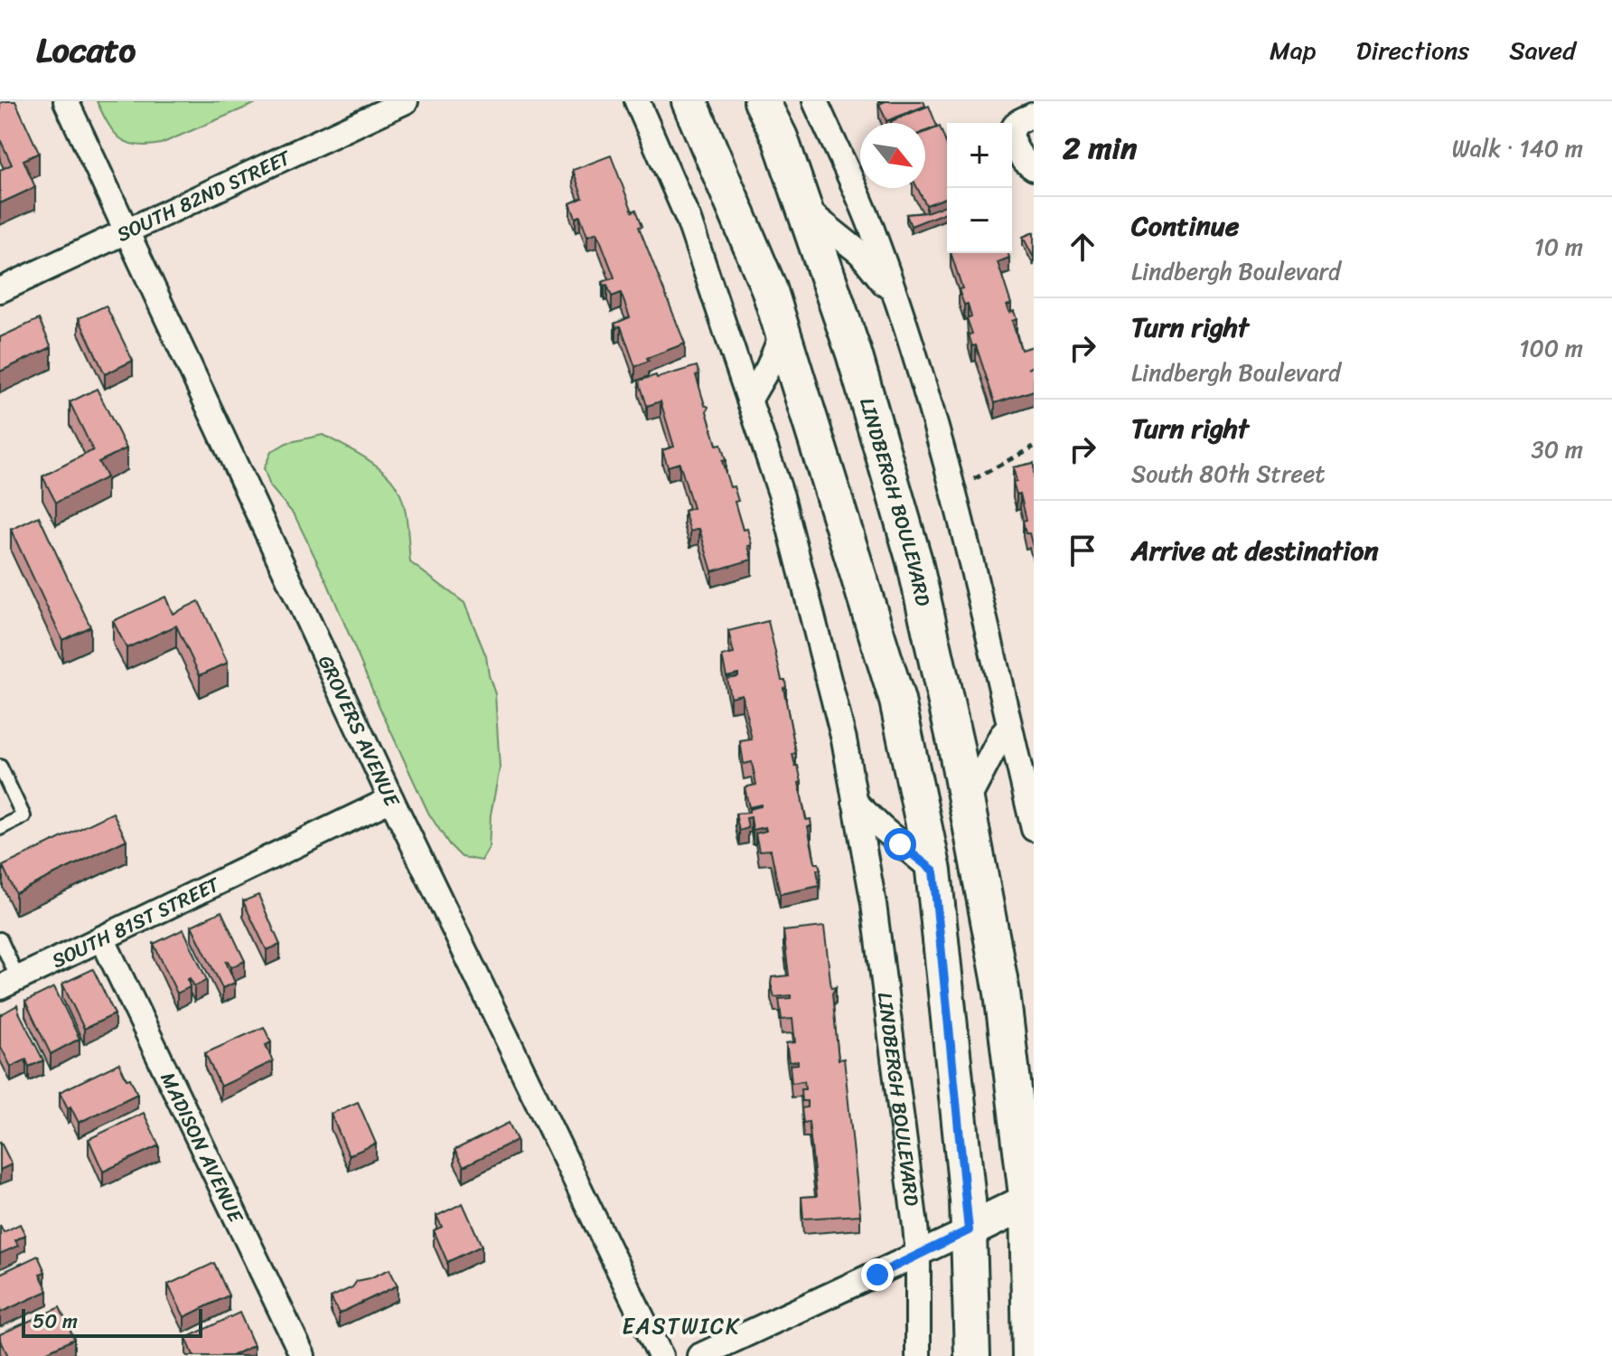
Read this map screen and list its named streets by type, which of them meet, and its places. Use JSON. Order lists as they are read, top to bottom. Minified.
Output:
{"streets":{"main road":["LINDBERGH BOULEVARD"],"street":["SOUTH 82ND STREET","GROVERS AVENUE","SOUTH 81ST STREET","MADISON AVENUE"]},"crossings":[["SOUTH 82ND STREET","GROVERS AVENUE"],["GROVERS AVENUE","SOUTH 81ST STREET"],["SOUTH 81ST STREET","MADISON AVENUE"]],"districts":["EASTWICK"],"scale_bar":"50 m","north":"bottom right","page":{"header":"Locato","nav":["Map","Directions","Saved"],"heading":["2 min","Walk · 140 m"],"map_buttons":["+","−"],"list":[["Continue","Lindbergh Boulevard","10 m"],["Turn right","Lindbergh Boulevard","100 m"],["Turn right","South 80th Street","30 m"],"Arrive at destination"],"scale":"50 m"}}
